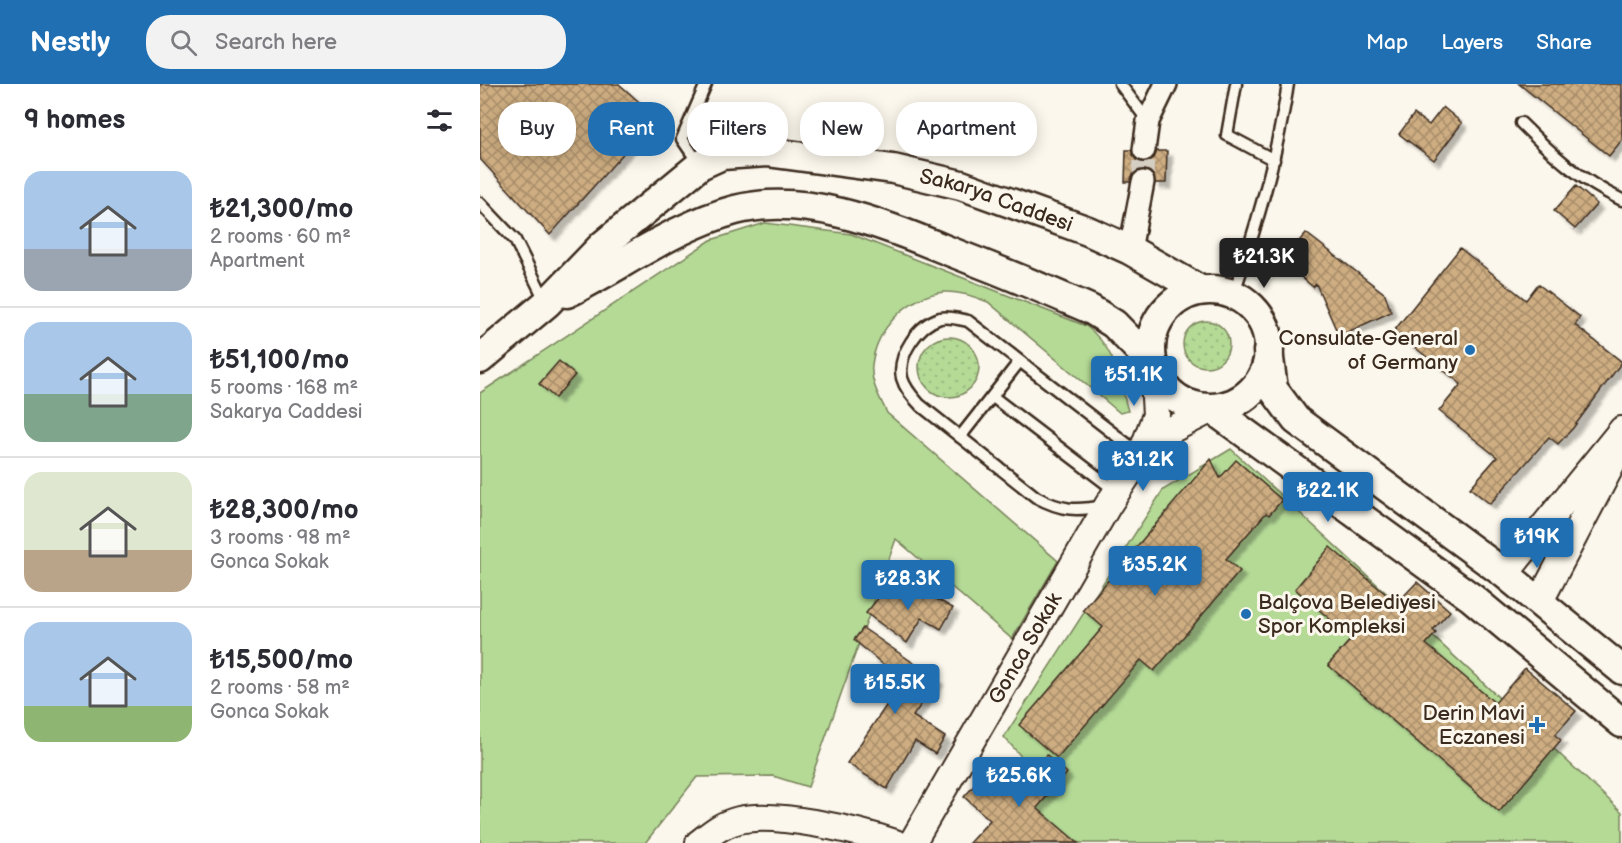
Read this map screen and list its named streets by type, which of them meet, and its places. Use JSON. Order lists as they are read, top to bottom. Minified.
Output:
{"streets":{"main road":["Sakarya Caddesi"],"street":["Gonca Sokak"]},"places":{"other":["Consulate-General of Germany","Balçova Belediyesi Spor Kompleksi"],"health":["Derin Mavi Eczanesi"]},"page":{"header":"Nestly","search":"Search here","nav":["Map","Layers","Share"],"heading":"9 homes","chip":["Buy","Rent","Filters","New","Apartment"],"list":[{"name":"₺21,300/mo","note":"2 rooms · 60 m² · Apartment"},{"name":"₺51,100/mo","note":"5 rooms · 168 m² · Sakarya Caddesi"},{"name":"₺28,300/mo","note":"3 rooms · 98 m² · Gonca Sokak"},{"name":"₺15,500/mo","note":"2 rooms · 58 m² · Gonca Sokak"}],"price":["₺21.3K","₺51.1K","₺31.2K","₺22.1K","₺19K","₺35.2K","₺28.3K","₺15.5K","₺25.6K"]}}
